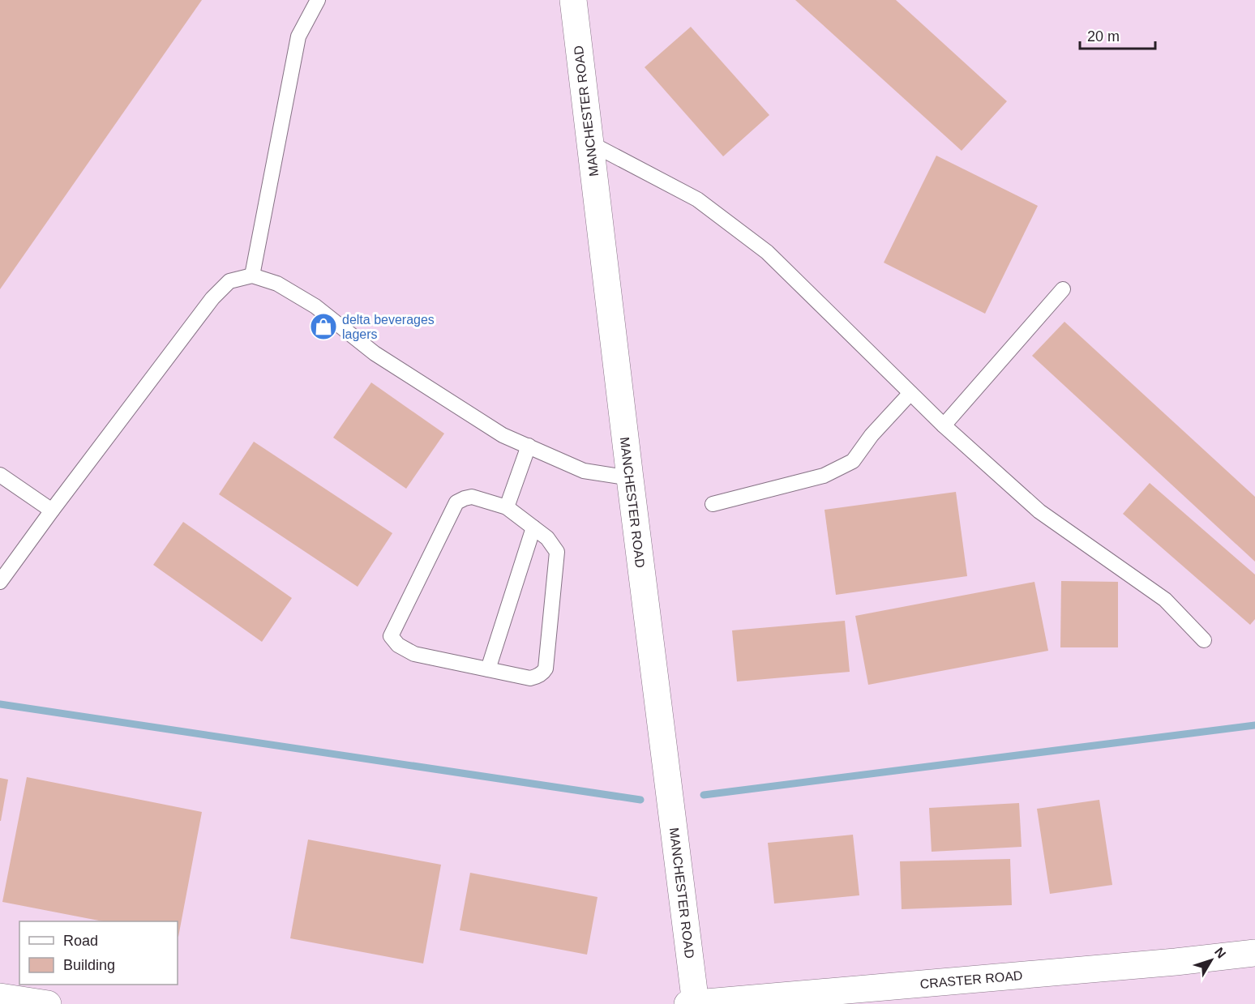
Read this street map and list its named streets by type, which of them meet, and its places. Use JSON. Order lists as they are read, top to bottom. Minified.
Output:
{"streets":{"street":["MANCHESTER ROAD","CRASTER ROAD"]},"crossings":[["MANCHESTER ROAD","CRASTER ROAD"]],"places":{"shop":["delta beverages lagers"]},"legend":["Road","Building"],"scale_bar":"20 m","north":"top right"}
